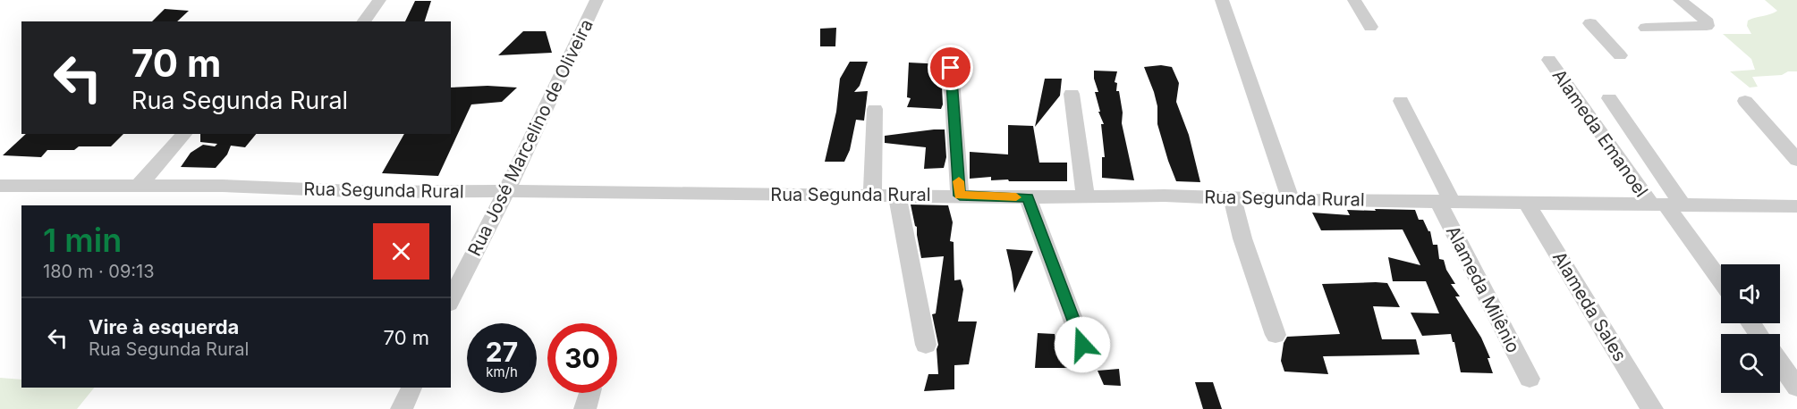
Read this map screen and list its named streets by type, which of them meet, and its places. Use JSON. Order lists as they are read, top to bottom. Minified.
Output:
{"streets":{"street":["Alameda Emanoel","Rua José Marcelino de Oliveira","Rua Segunda Rural","Alameda Milênio","Alameda Sales"]},"crossings":[["Alameda Emanoel","Rua Segunda Rural"],["Rua José Marcelino de Oliveira","Rua Segunda Rural"],["Rua Segunda Rural","Alameda Milênio"],["Rua Segunda Rural","Alameda Sales"]],"page":{"turn":["70 m","Rua Segunda Rural"],"heading":["1 min","180 m · 09:13"],"list":[{"name":"Vire à esquerda","note":"Rua Segunda Rural","value":"70 m"}],"speed":"27 km/h","limit":"30"}}
